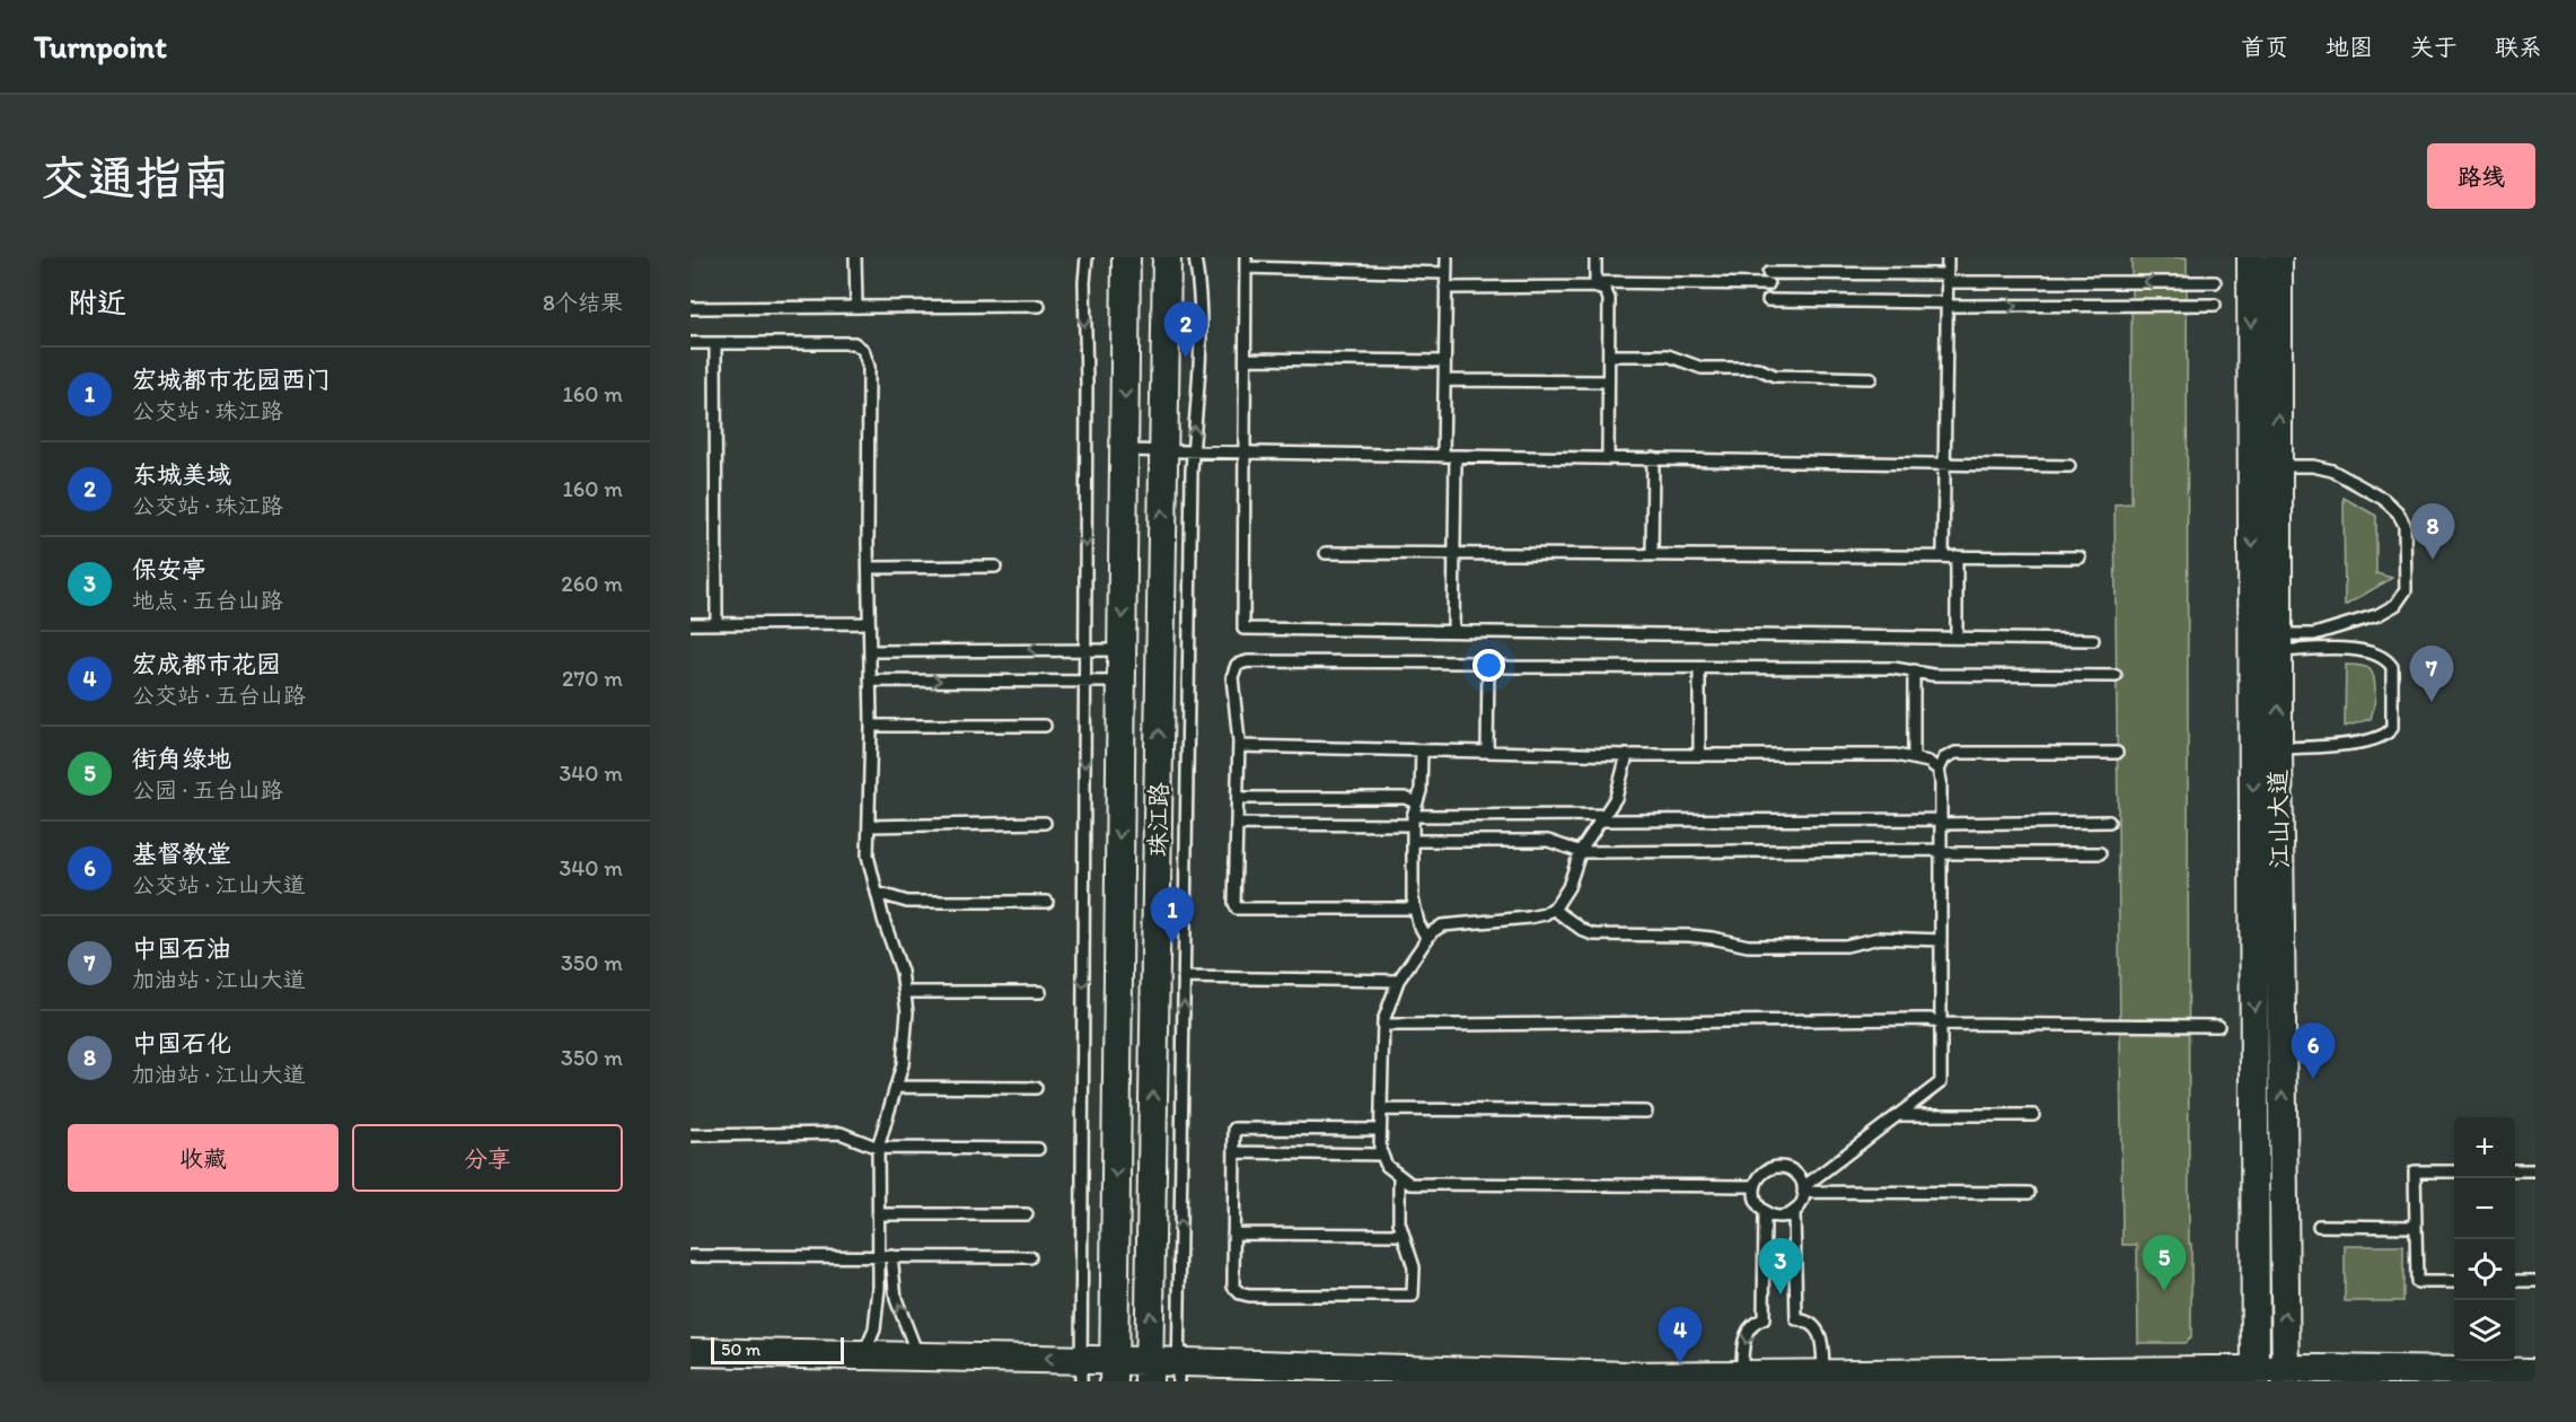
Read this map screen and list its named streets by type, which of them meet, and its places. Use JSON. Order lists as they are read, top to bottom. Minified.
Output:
{"streets":{"main road":["珠江路","江山大道"]},"scale_bar":"50 m","page":{"header":"Turnpoint","nav":["首页","地图","关于","联系"],"buttons":["路线",["收藏","分享"]],"title":"交通指南","heading":["附近","8个结果"],"pins":["2","8","7","1","6","5","3","4"],"list":[{"mark":"1","name":"宏城都市花园西门","note":"公交站 · 珠江路","value":"160 m"},{"mark":"2","name":"东城美域","note":"公交站 · 珠江路","value":"160 m"},{"mark":"3","name":"保安亭","note":"地点 · 五台山路","value":"260 m"},{"mark":"4","name":"宏成都市花园","note":"公交站 · 五台山路","value":"270 m"},{"mark":"5","name":"街角绿地","note":"公园 · 五台山路","value":"340 m"},{"mark":"6","name":"基督教堂","note":"公交站 · 江山大道","value":"340 m"},{"mark":"7","name":"中国石油","note":"加油站 · 江山大道","value":"350 m"},{"mark":"8","name":"中国石化","note":"加油站 · 江山大道","value":"350 m"}],"map_buttons":["+","−"],"scale":"50 m"}}
